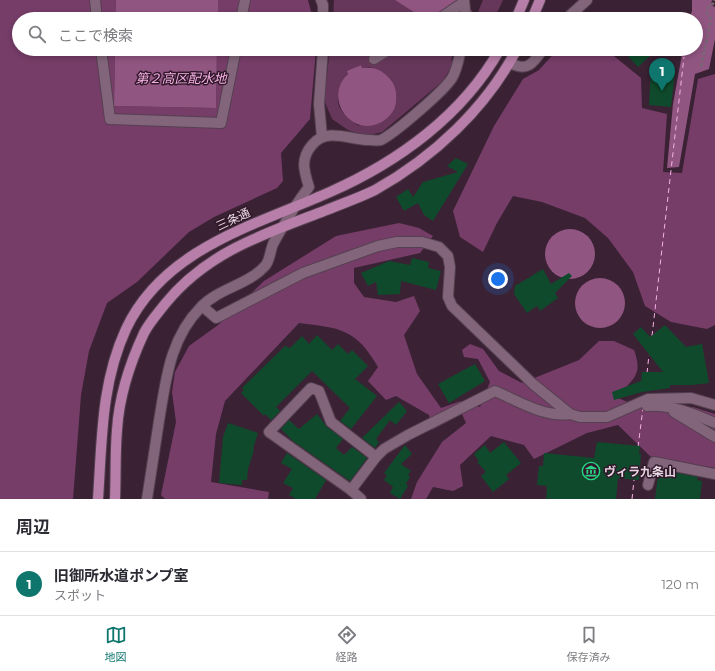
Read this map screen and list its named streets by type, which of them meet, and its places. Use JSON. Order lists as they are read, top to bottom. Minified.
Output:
{"streets":{"main road":["三条通"]},"water":["第２高区配水地"],"places":{"museum":["ヴィラ九条山"]},"page":{"search":"ここで検索","pins":"1","heading":"周辺","list":[{"mark":"1","name":"旧御所水道ポンプ室","note":"スポット","value":"120 m"}],"nav":["地図","経路","保存済み"]}}
